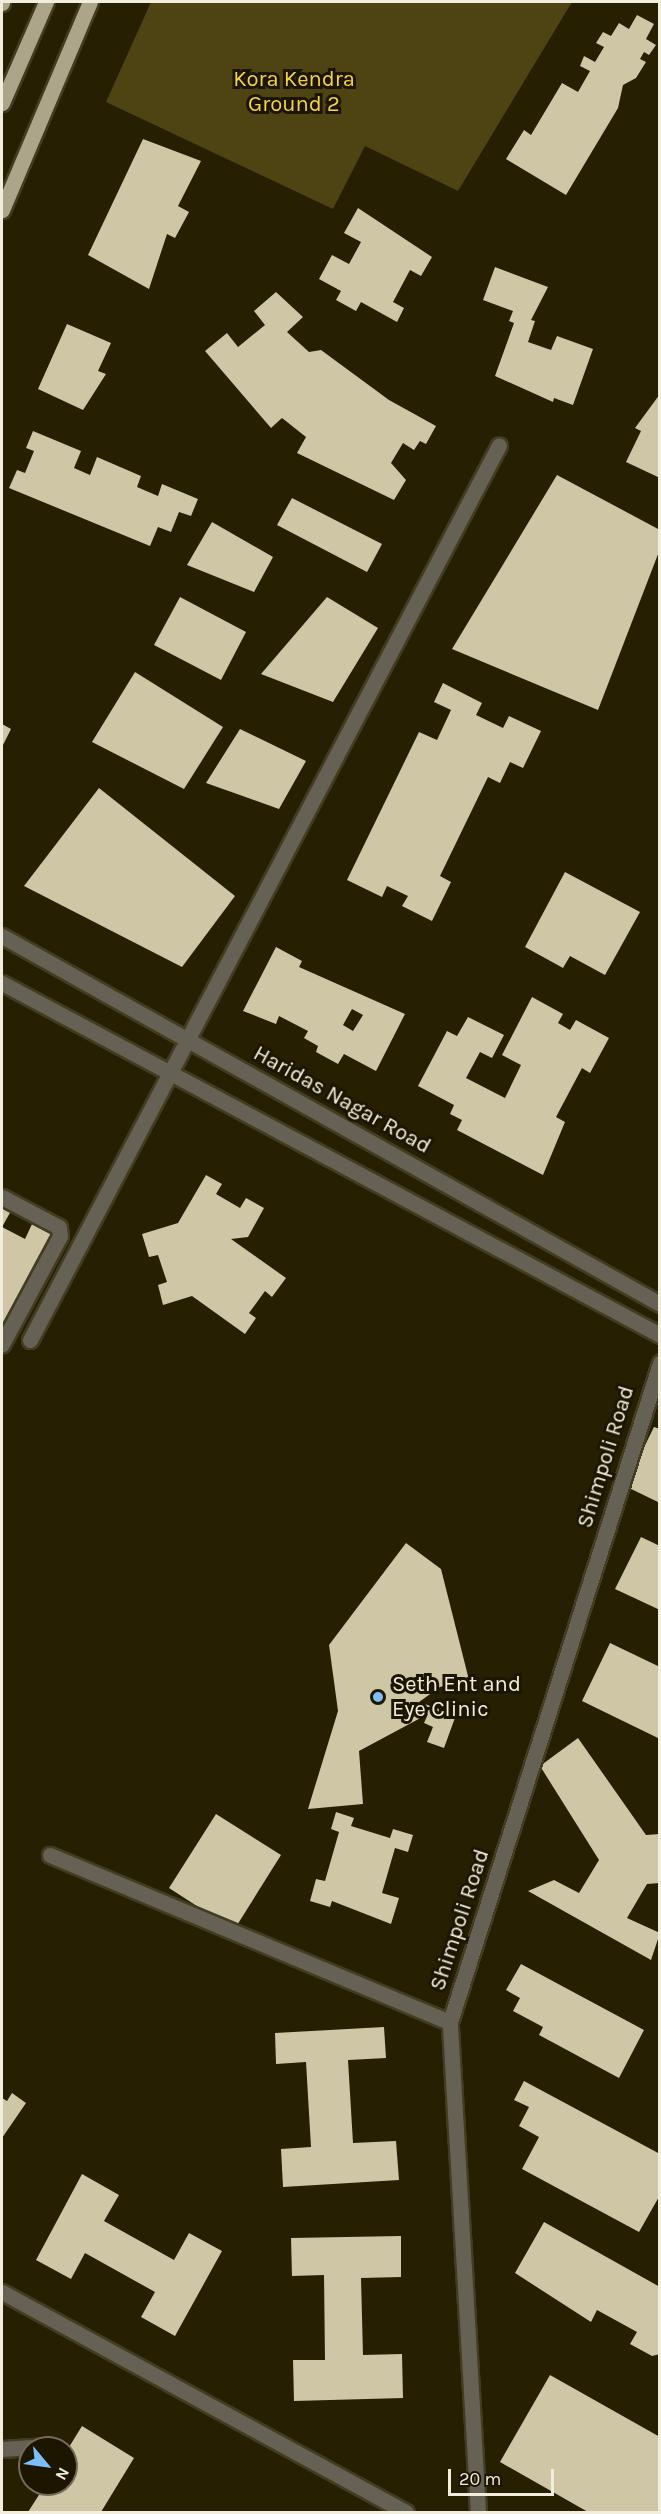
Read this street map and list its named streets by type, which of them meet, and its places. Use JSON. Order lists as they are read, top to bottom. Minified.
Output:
{"streets":{"street":["Haridas Nagar Road","Shimpoli Road"]},"parks":["Kora Kendra Ground 2"],"places":["Seth Ent and Eye Clinic"],"scale_bar":"20 m","north":"bottom right"}
